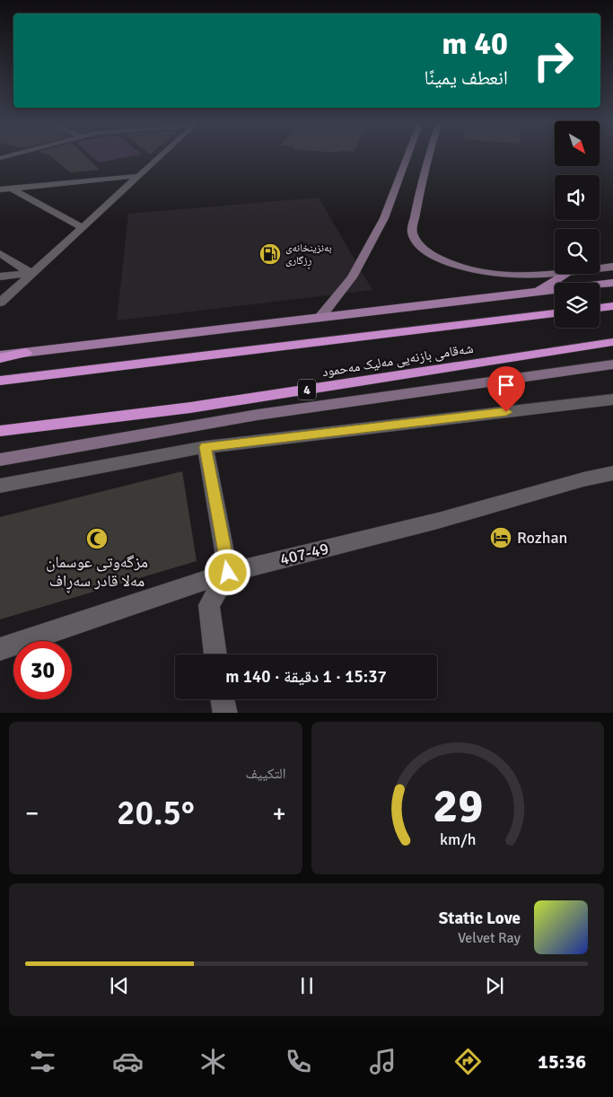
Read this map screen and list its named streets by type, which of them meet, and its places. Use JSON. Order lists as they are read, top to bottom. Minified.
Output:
{"streets":{"highway":["شەقامی بازنەیی مەلیک مەحمود","4"],"street":["407-49"]},"places":{"fuel station":["بەنزینخانەی ڕزگاری"],"hotel":["Rozhan"],"mosque":["مزگەوتی عوسمان مەلا قادر سەڕاف"]},"north":"bottom right","page":{"turn":["40 m","انعطف يمينًا"],"limit":"30","trip":"15:37 · 1 دقيقة · 140 m","tile":"التكييف","heat":["−","20.5°","+"],"song":["Static Love","Velvet Ray"],"tabs":"15:36","gauge":["29","km/h"]}}
